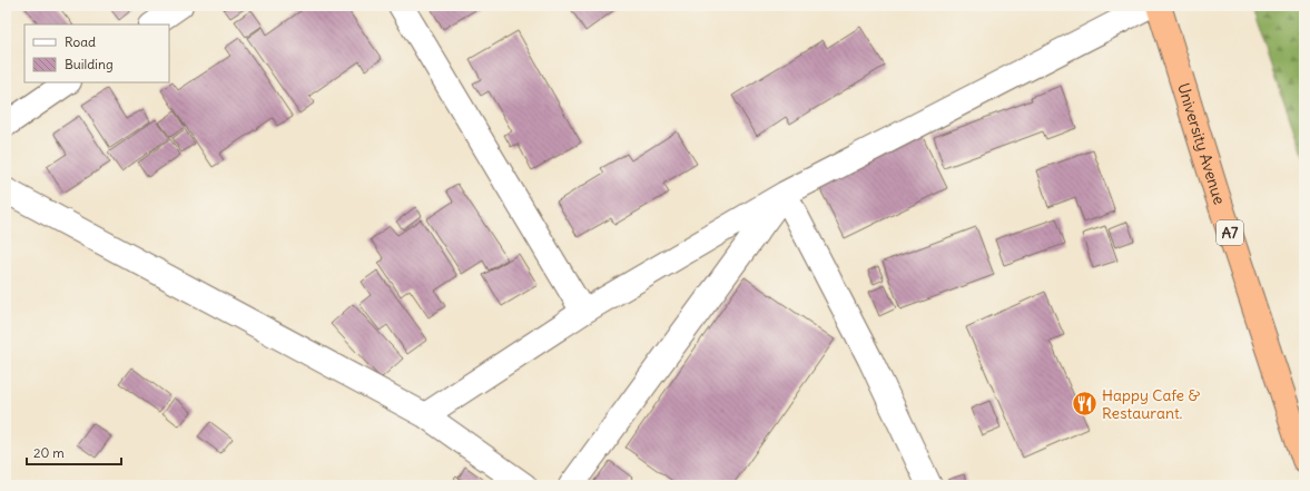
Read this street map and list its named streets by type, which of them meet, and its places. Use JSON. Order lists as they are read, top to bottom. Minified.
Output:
{"streets":{"highway":["University Avenue","A7"]},"places":{"restaurant":["Happy Cafe & Restaurant."]},"legend":["Road","Building"],"scale_bar":"20 m"}
